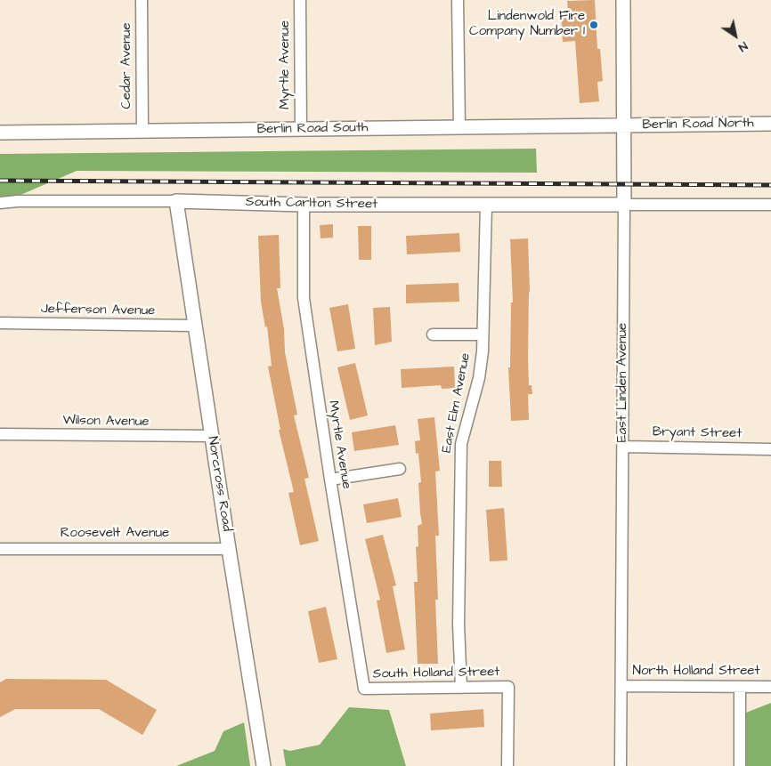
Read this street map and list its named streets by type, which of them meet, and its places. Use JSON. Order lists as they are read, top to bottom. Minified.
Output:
{"streets":{"street":["Myrtle Avenue","Cedar Avenue","Berlin Road North","Berlin Road South","South Carlton Street","Jefferson Avenue","East Linden Avenue","East Elm Avenue","Wilson Avenue","Bryant Street","Norcross Road","Roosevelt Avenue","North Holland Street","South Holland Street"]},"crossings":[["Myrtle Avenue","Berlin Road South"],["Myrtle Avenue","South Carlton Street"],["Myrtle Avenue","South Holland Street"],["Cedar Avenue","Berlin Road South"],["Berlin Road North","Berlin Road South"],["Berlin Road North","East Linden Avenue"],["Berlin Road South","East Linden Avenue"],["South Carlton Street","East Linden Avenue"],["South Carlton Street","East Elm Avenue"],["South Carlton Street","Norcross Road"],["Jefferson Avenue","Norcross Road"],["East Linden Avenue","Bryant Street"],["East Linden Avenue","North Holland Street"],["East Elm Avenue","South Holland Street"],["Wilson Avenue","Norcross Road"],["Norcross Road","Roosevelt Avenue"]],"places":["Lindenwold Fire Company Number 1"],"north":"bottom right"}
